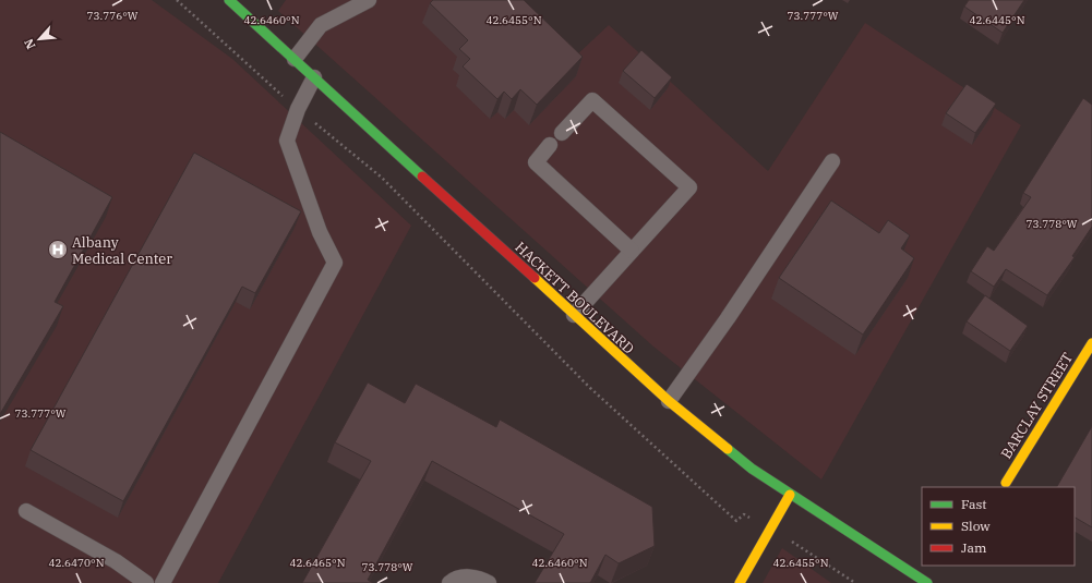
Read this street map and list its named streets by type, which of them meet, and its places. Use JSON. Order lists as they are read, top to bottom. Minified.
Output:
{"streets":{"street":["HACKETT BOULEVARD","BARCLAY STREET"]},"places":{"hospital":["Albany Medical Center"]},"legend":["Fast","Slow","Jam"],"north":"bottom left","coordinates":["73.777°W","73.776°W","42.6460°N","42.6455°N","42.6445°N","73.778°W","42.6470°N","42.6465°N"]}
